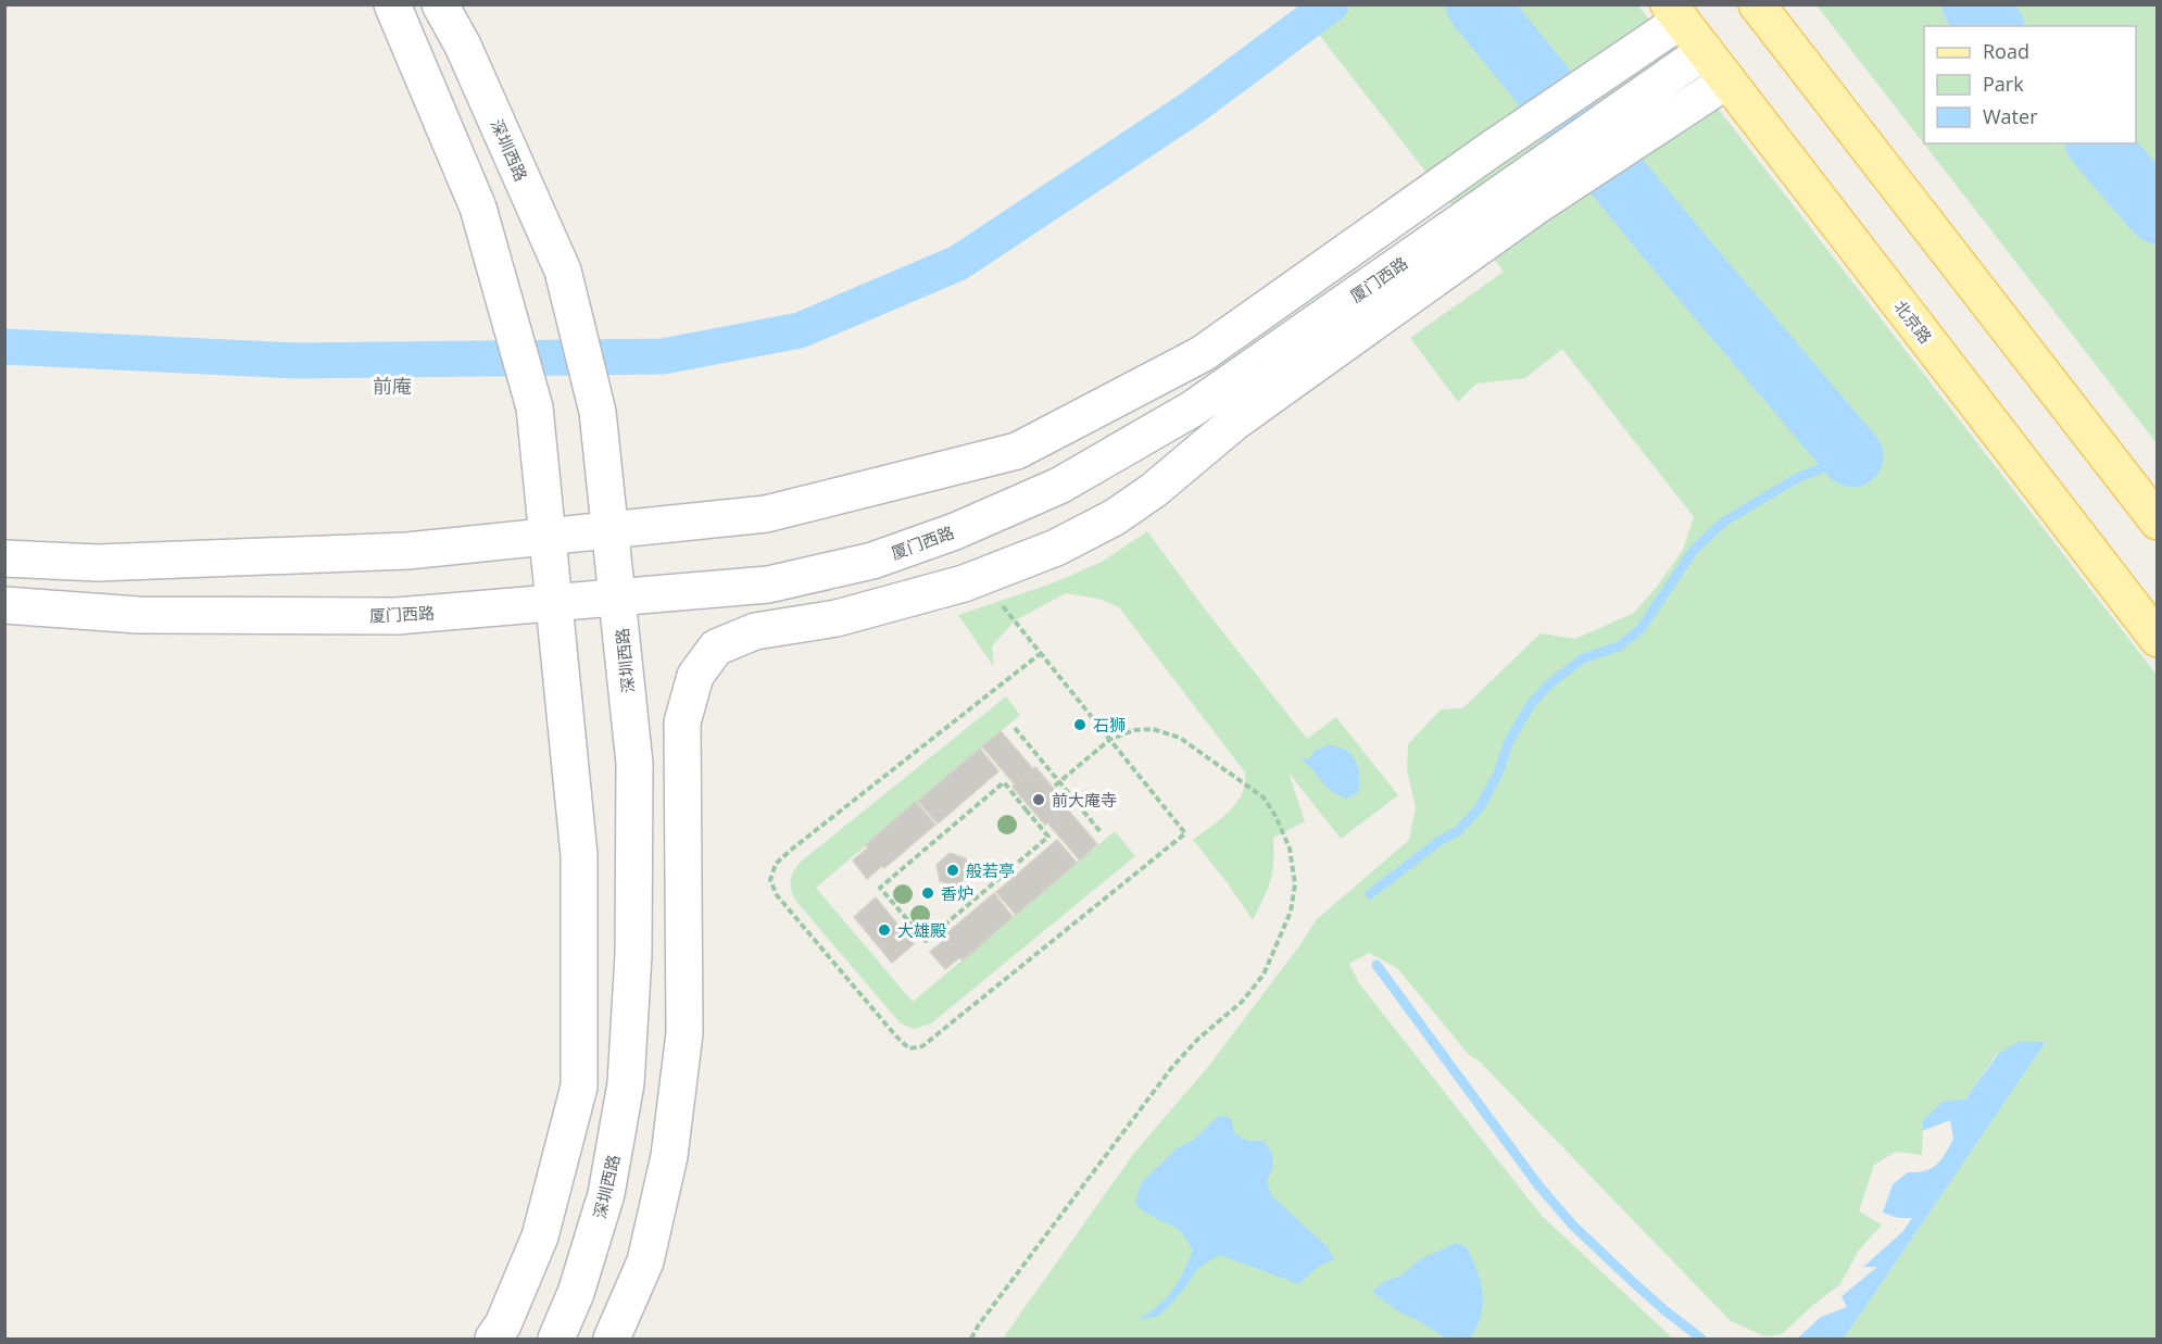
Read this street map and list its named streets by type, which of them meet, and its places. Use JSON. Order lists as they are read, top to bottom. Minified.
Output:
{"streets":{"main road":["北京路"],"street":["深圳西路","厦门西路"]},"crossings":[["深圳西路","厦门西路"],["厦门西路","北京路"]],"districts":["前庵"],"places":["石狮","前大庵寺","般若亭","香炉","大雄殿"],"legend":["Road","Park","Water"]}
